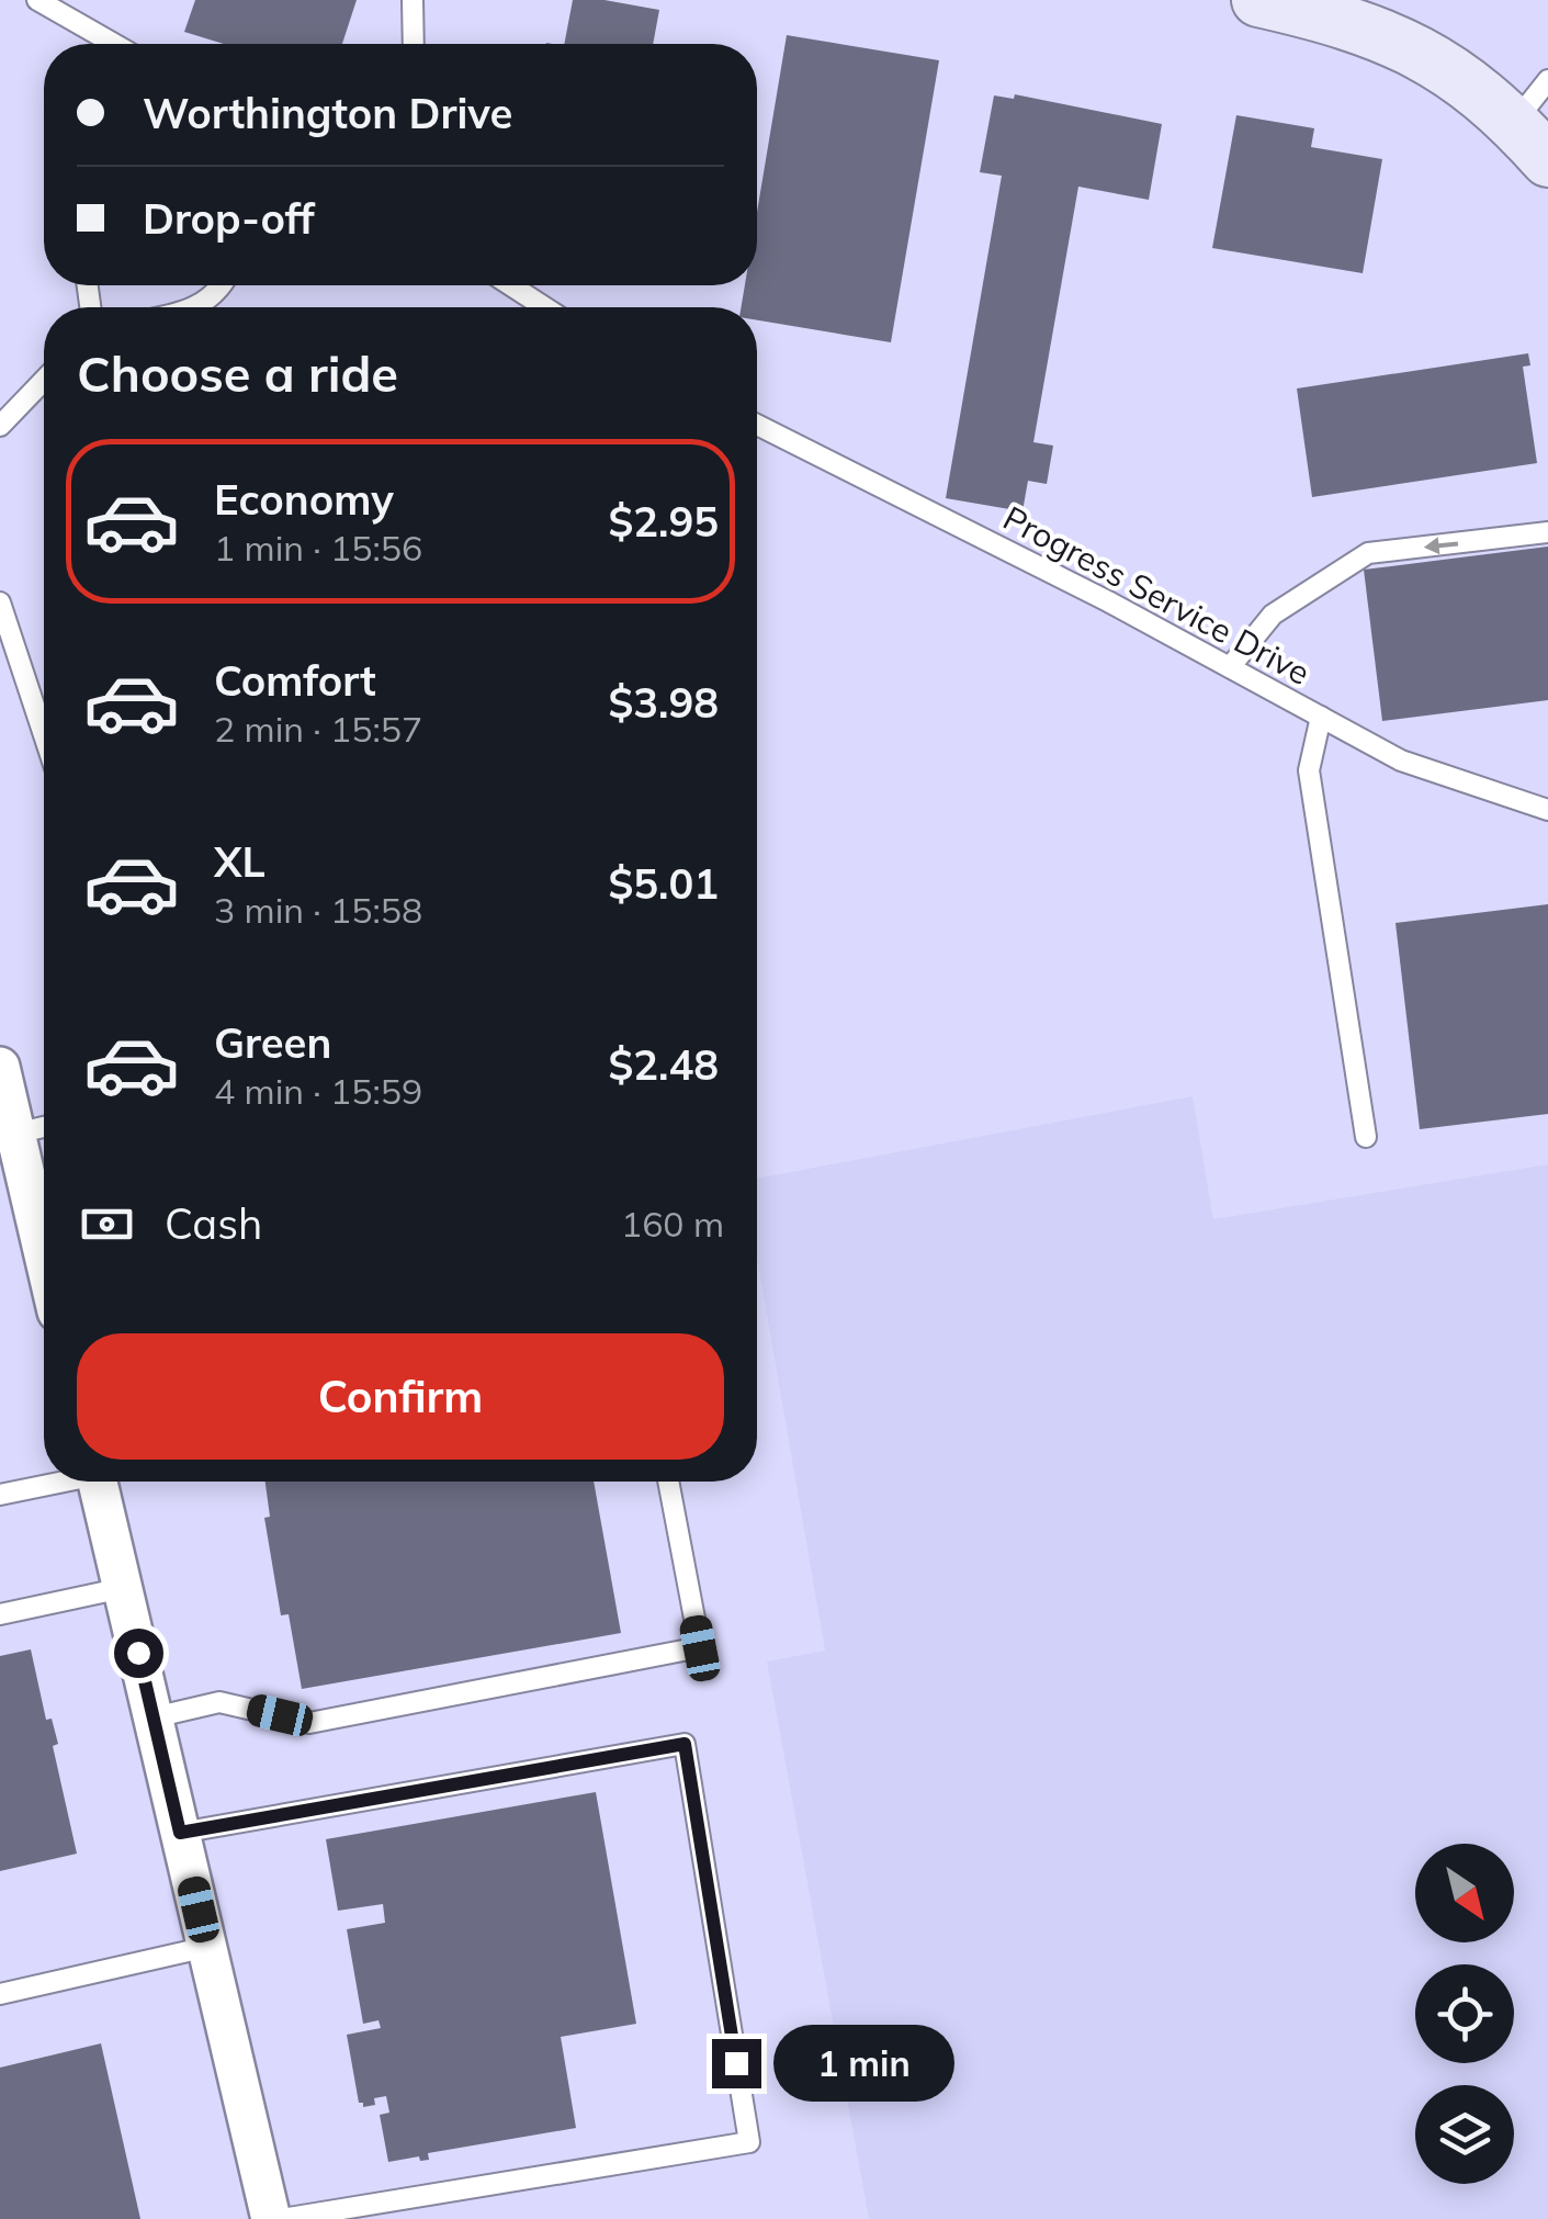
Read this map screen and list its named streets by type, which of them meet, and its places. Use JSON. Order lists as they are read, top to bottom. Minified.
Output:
{"streets":{"lane":["Progress Service Drive"]},"north":"bottom right","page":{"banner":["Worthington Drive","Drop-off"],"heading":"Choose a ride","list":[{"name":"Economy","note":"1 min · 15:56","value":"$2.95"},{"name":"Comfort","note":"2 min · 15:57","value":"$3.98"},{"name":"XL","note":"3 min · 15:58","value":"$5.01"},{"name":"Green","note":"4 min · 15:59","value":"$2.48"}],"pay":["Cash","160 m"],"buttons":"Confirm","bubble":"1 min"}}
